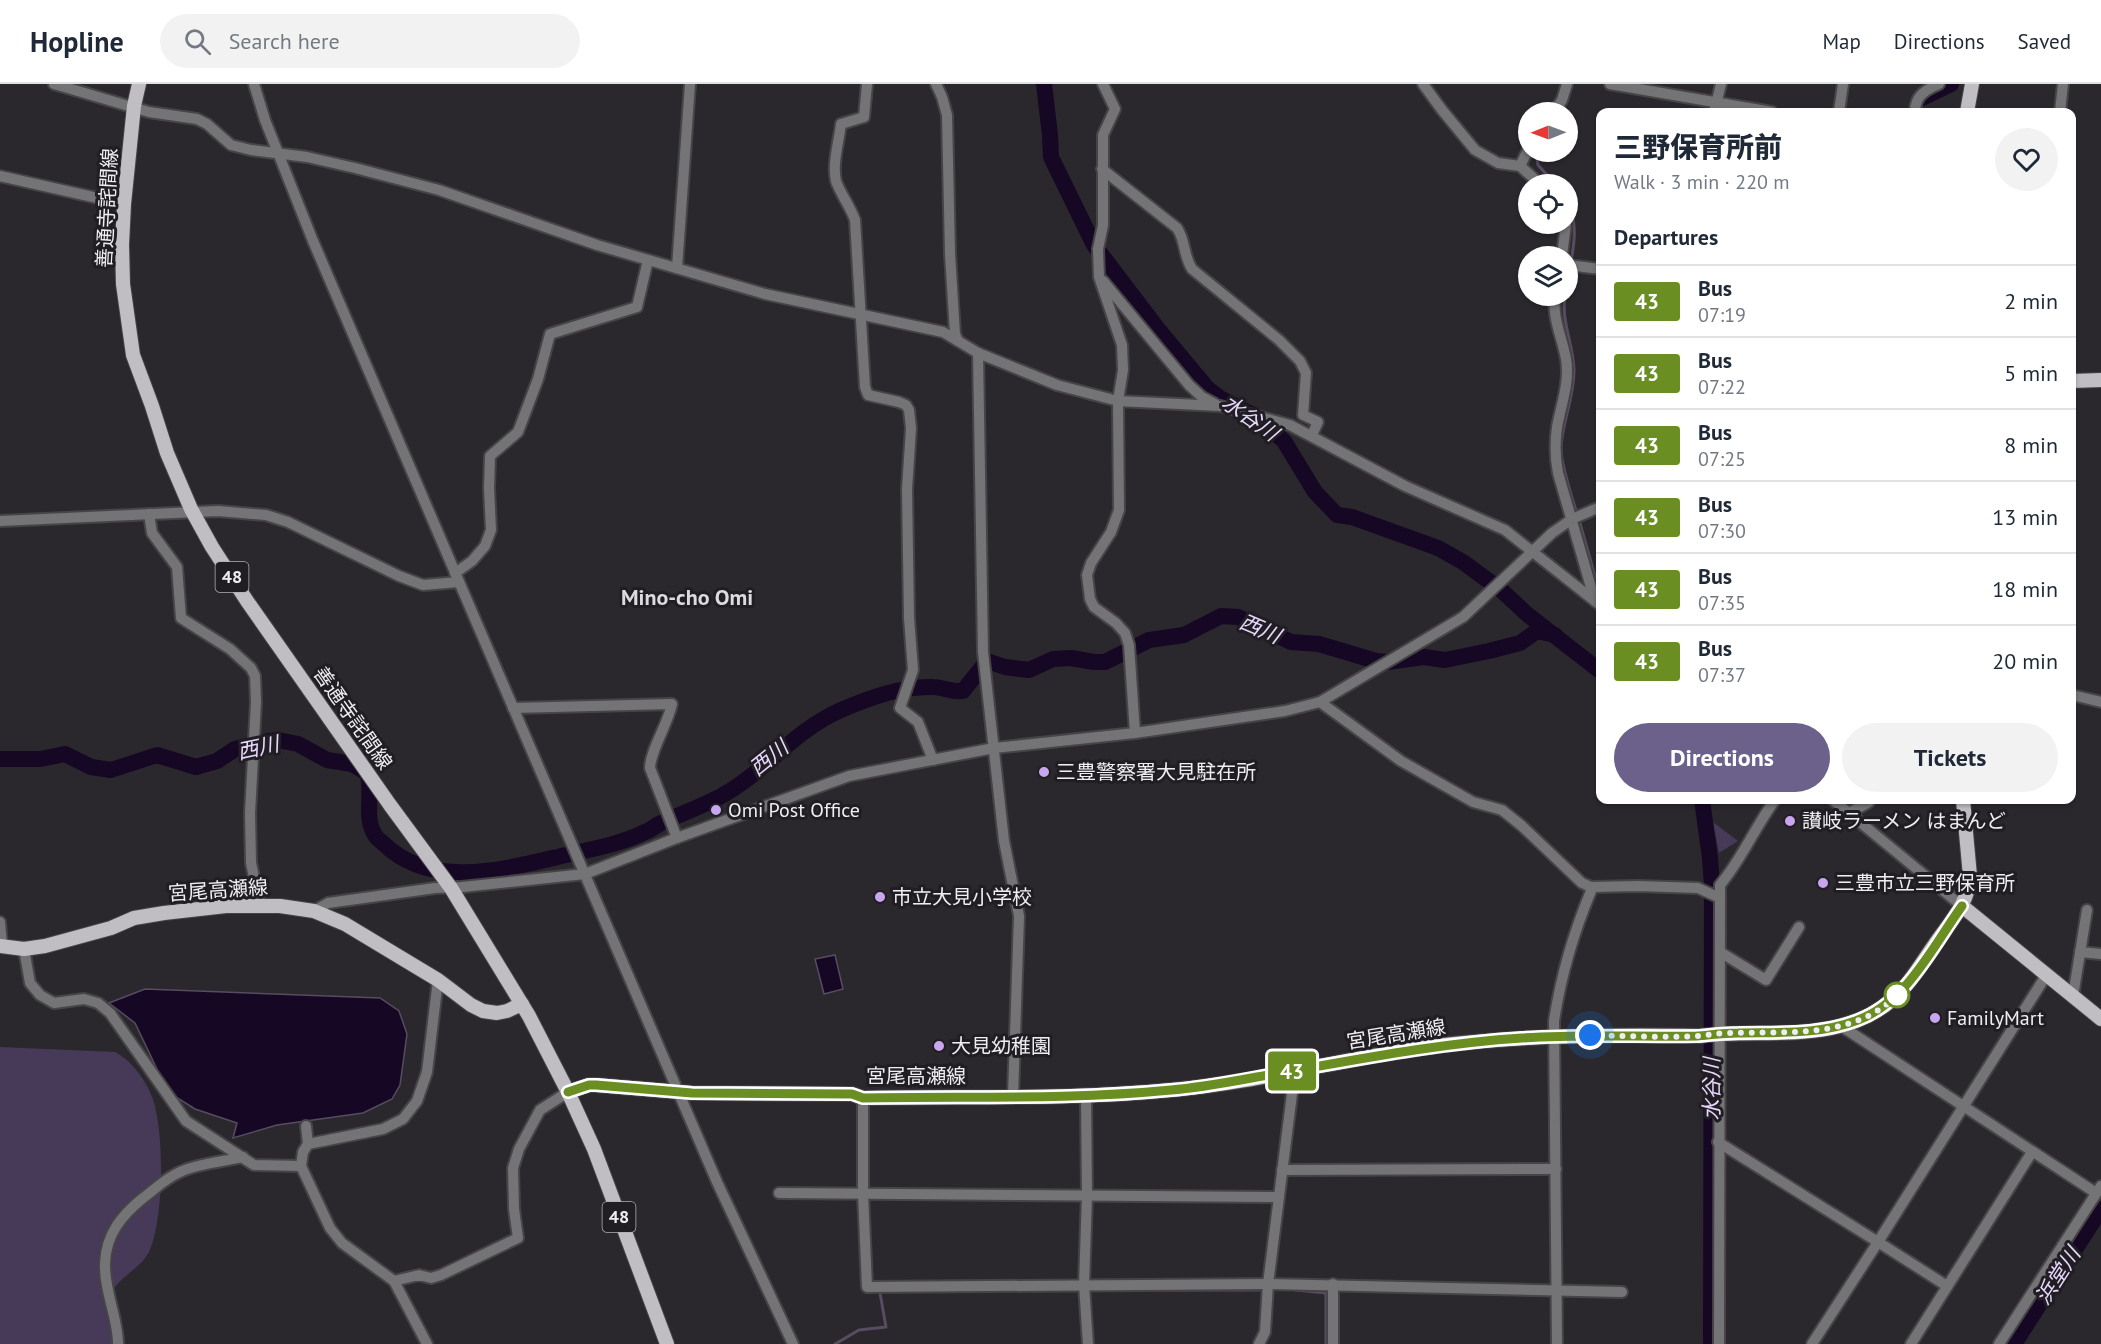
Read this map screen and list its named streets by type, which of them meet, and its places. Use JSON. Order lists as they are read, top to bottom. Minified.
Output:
{"streets":{"main road":["善通寺詫間線","48","宮尾高瀬線"]},"crossings":[["善通寺詫間線","宮尾高瀬線"]],"districts":["Mino-cho Omi"],"water":["水谷川","西川","浜堂川"],"places":["三豊警察署大見駐在所","Omi Post Office","讃岐ラーメン はまんど","三豊市立三野保育所","市立大見小学校","FamilyMart","大見幼稚園"],"lines":["bus line 43"],"north":"left","page":{"header":"Hopline","search":"Search here","nav":["Map","Directions","Saved"],"on_map":"43","heading":[["三野保育所前","Walk · 3 min · 220 m"],"Departures"],"list":[{"mark":"43","name":"Bus","note":"07:19","value":"2 min"},{"mark":"43","name":"Bus","note":"07:22","value":"5 min"},{"mark":"43","name":"Bus","note":"07:25","value":"8 min"},{"mark":"43","name":"Bus","note":"07:30","value":"13 min"},{"mark":"43","name":"Bus","note":"07:35","value":"18 min"},{"mark":"43","name":"Bus","note":"07:37","value":"20 min"}],"buttons":["Directions","Tickets"]}}
